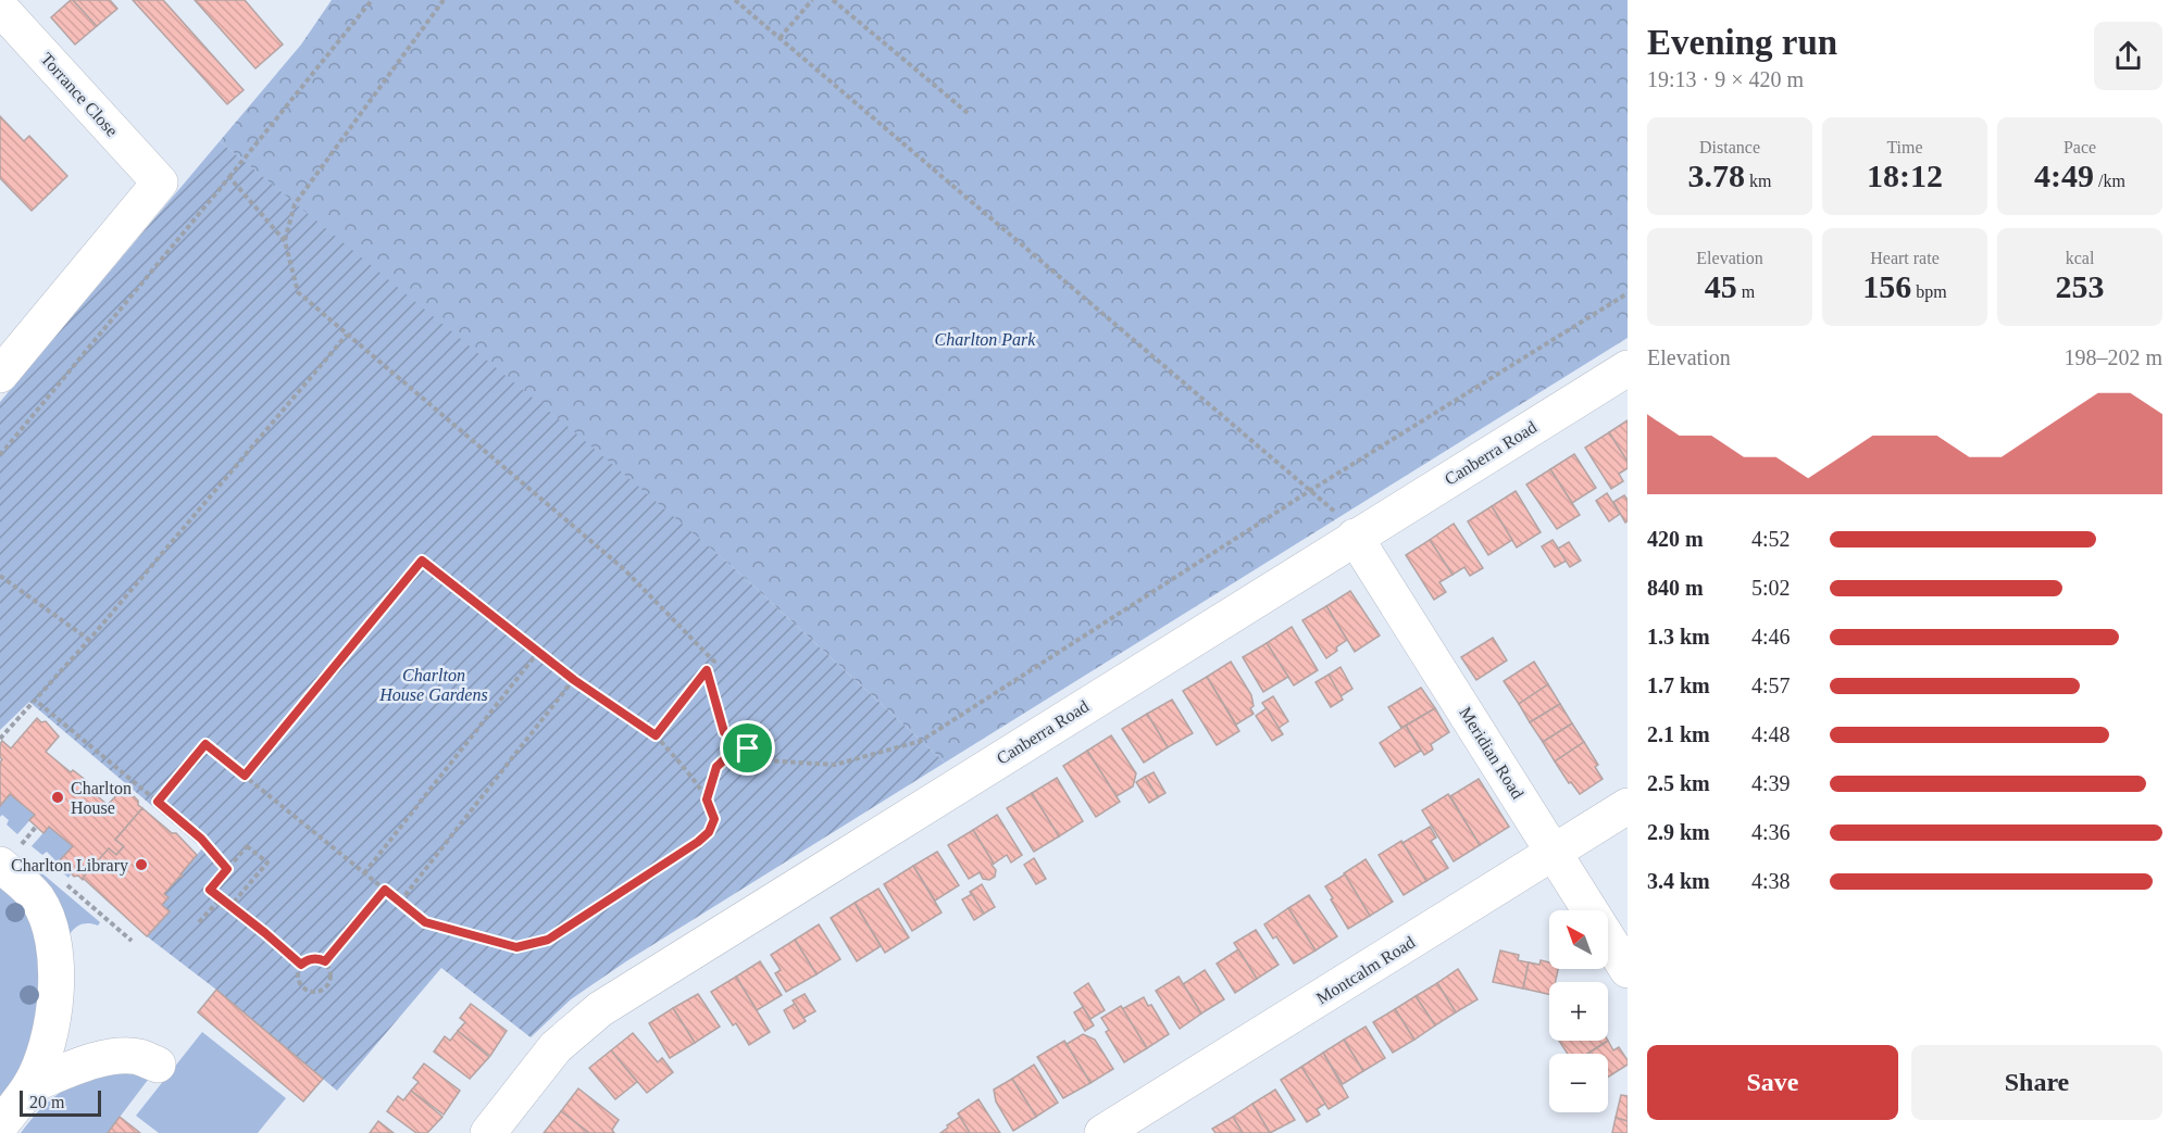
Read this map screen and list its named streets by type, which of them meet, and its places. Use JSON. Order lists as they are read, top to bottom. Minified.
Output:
{"streets":{"street":["Torrance Close","Canberra Road","Meridian Road","Montcalm Road"]},"crossings":[["Canberra Road","Meridian Road"],["Meridian Road","Montcalm Road"]],"parks":["Charlton Park","Charlton House Gardens"],"places":["Charlton House","Charlton Library"],"scale_bar":"20 m","north":"top left","page":{"heading":["Evening run","19:13 · 9 × 420 m"],"stats":[["Distance","3.78 km"],["Time","18:12"],["Pace","4:49 /km"],["Elevation","45 m"],["Heart rate","156 bpm"],["kcal","253"]],"chart":["Elevation","198–202 m"],"list":[{"name":"420 m","note":"4:52"},{"name":"840 m","note":"5:02"},{"name":"1.3 km","note":"4:46"},{"name":"1.7 km","note":"4:57"},{"name":"2.1 km","note":"4:48"},{"name":"2.5 km","note":"4:39"},{"name":"2.9 km","note":"4:36"},{"name":"3.4 km","note":"4:38"}],"map_buttons":["+","−"],"buttons":["Save","Share"],"scale":"20 m"}}
